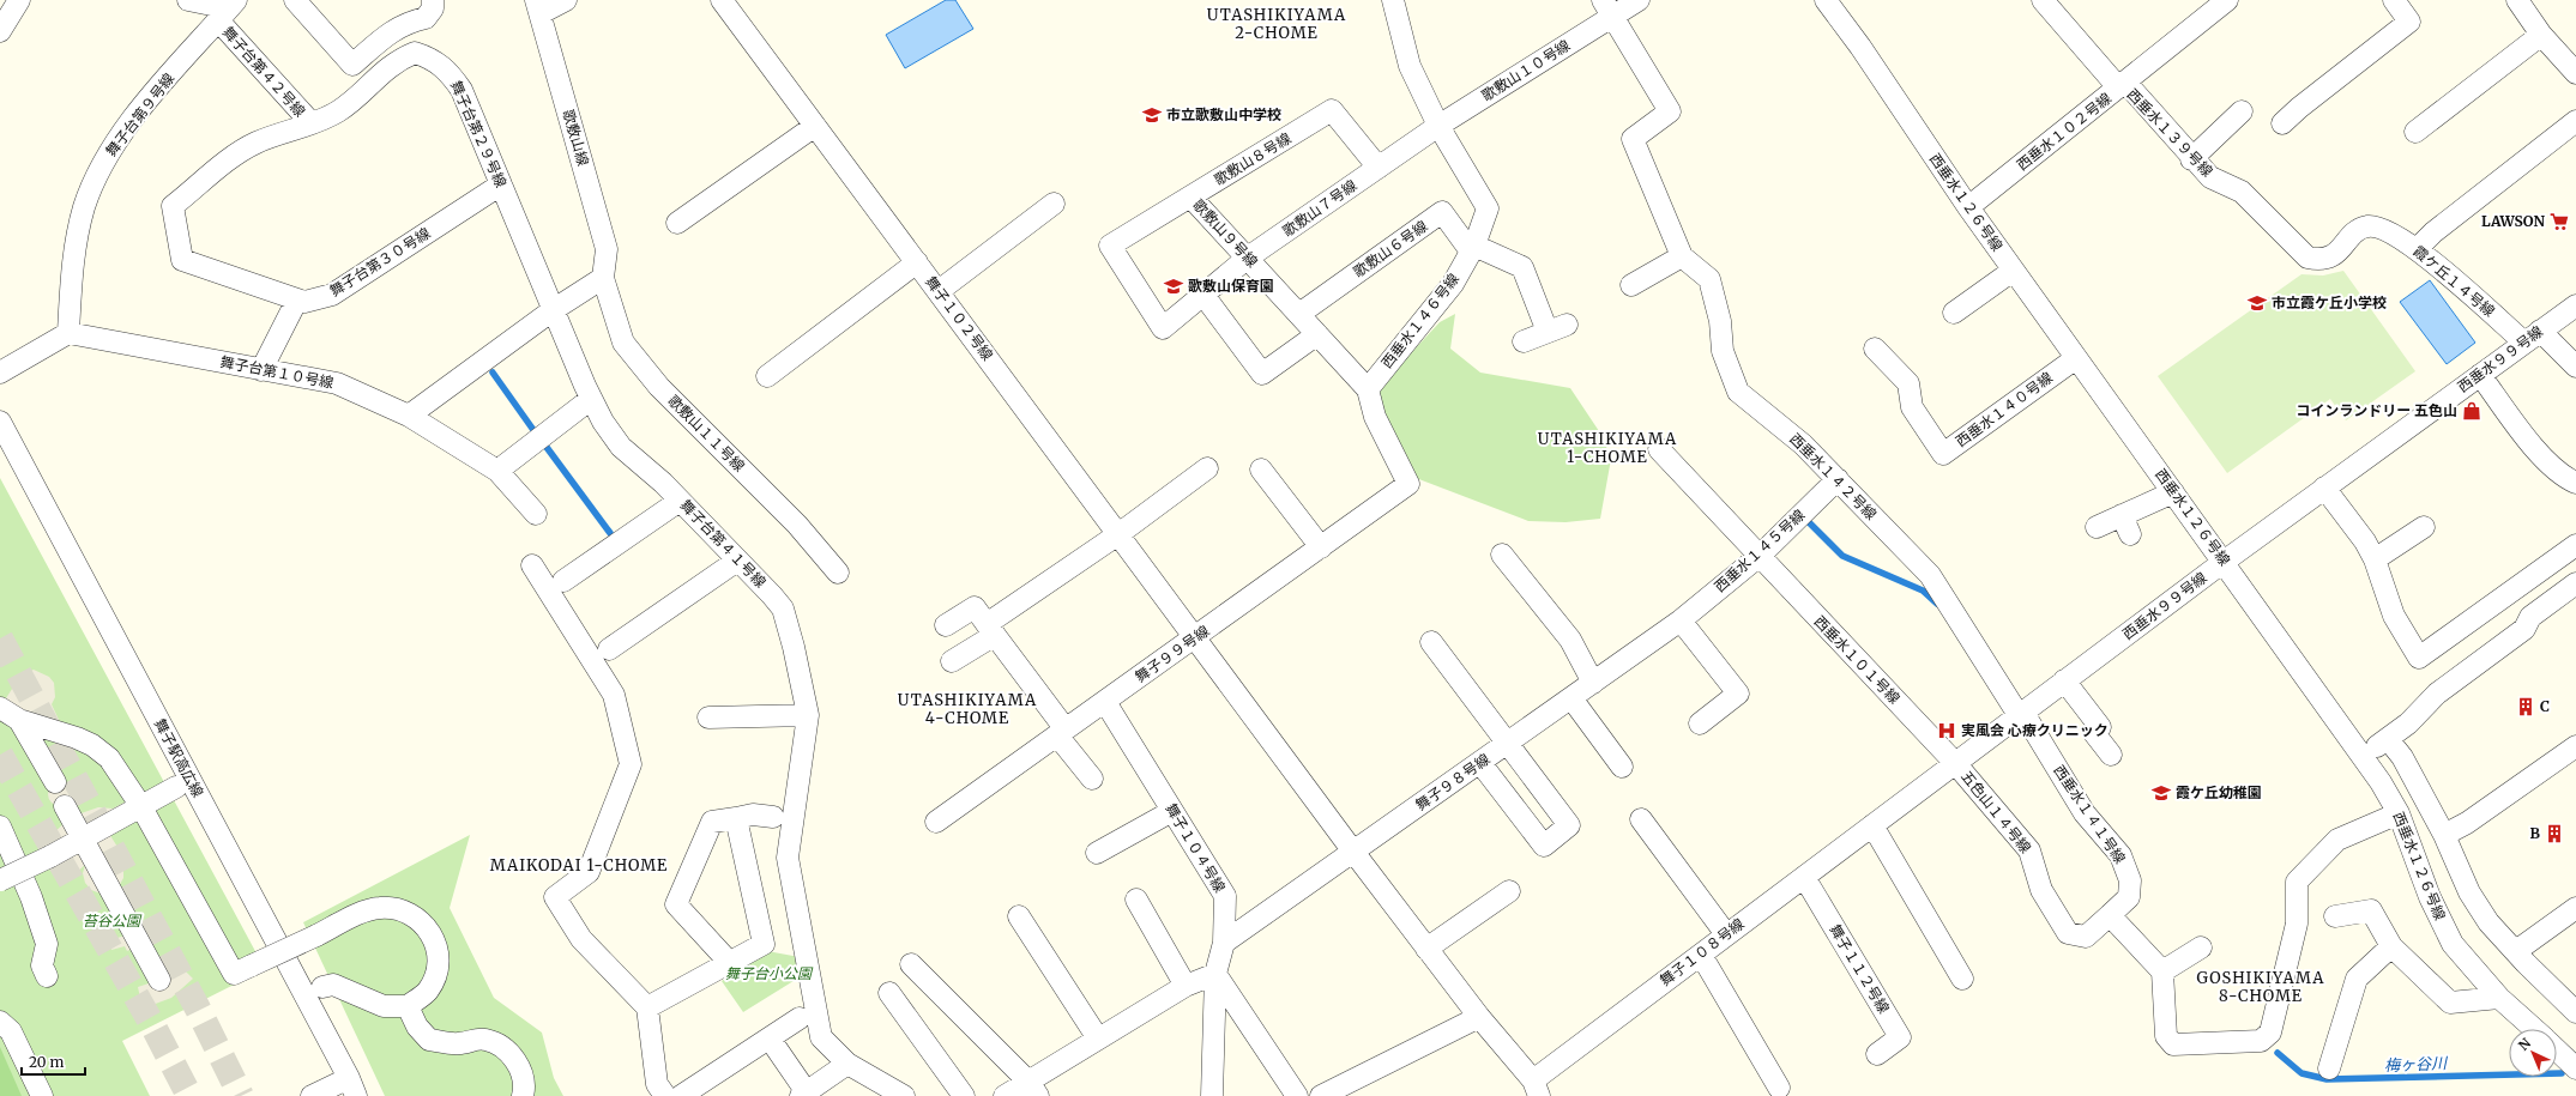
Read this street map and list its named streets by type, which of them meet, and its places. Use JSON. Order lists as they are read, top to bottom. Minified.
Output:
{"streets":{"street":["歌敷山１０号線","舞子台第４２号線","舞子台第９号線","西垂水１０２号線","西垂水１３９号線","舞子台第２９号線","歌敷山線","歌敷山８号線","西垂水１２６号線","歌敷山７号線","歌敷山９号線","歌敷山６号線","舞子台第３０号線","霞ケ丘１４号線","舞子１０２号線","西垂水１４６号線","西垂水９９号線","舞子台第１０号線","西垂水１４０号線","歌敷山１１号線","西垂水１４２号線","舞子台第４１号線","西垂水１４５号線","舞子９９号線","西垂水１０１号線","舞子駅高広線","舞子９８号線","五色山１４号線","西垂水１４１号線","舞子１０４号線","舞子１０８号線","舞子１１２号線"]},"crossings":[["歌敷山１０号線","歌敷山７号線"],["歌敷山１０号線","西垂水１４６号線"],["歌敷山１０号線","西垂水１４２号線"],["舞子台第４２号線","舞子台第９号線"],["舞子台第４２号線","舞子台第２９号線"],["舞子台第９号線","舞子台第１０号線"],["西垂水１０２号線","西垂水１３９号線"],["西垂水１０２号線","西垂水１２６号線"],["西垂水１３９号線","霞ケ丘１４号線"],["舞子台第２９号線","舞子台第３０号線"],["舞子台第２９号線","舞子台第４１号線"],["歌敷山線","歌敷山１１号線"],["歌敷山８号線","歌敷山７号線"],["歌敷山８号線","歌敷山９号線"],["西垂水１２６号線","西垂水９９号線"],["西垂水１２６号線","西垂水１４０号線"],["歌敷山７号線","歌敷山９号線"],["歌敷山７号線","西垂水１４６号線"],["歌敷山９号線","歌敷山６号線"],["歌敷山９号線","西垂水１４６号線"],["歌敷山９号線","舞子９９号線"],["歌敷山６号線","西垂水１４６号線"],["霞ケ丘１４号線","西垂水９９号線"],["舞子１０２号線","舞子９９号線"],["舞子１０２号線","舞子９８号線"],["舞子１０２号線","舞子１０８号線"],["西垂水１４６号線","舞子９９号線"],["西垂水９９号線","西垂水１４２号線"],["西垂水９９号線","西垂水１０１号線"],["西垂水９９号線","五色山１４号線"],["西垂水９９号線","西垂水１４１号線"],["西垂水９９号線","舞子１０８号線"],["西垂水１４２号線","西垂水１４５号線"],["西垂水１４２号線","西垂水１４１号線"],["西垂水１４５号線","西垂水１０１号線"],["西垂水１４５号線","舞子９８号線"],["舞子９９号線","舞子１０４号線"],["西垂水１０１号線","五色山１４号線"],["舞子９８号線","舞子１０４号線"],["五色山１４号線","西垂水１４１号線"],["舞子１０８号線","舞子１１２号線"]],"districts":["UTASHIKIYAMA 2-CHOME","UTASHIKIYAMA 1-CHOME","UTASHIKIYAMA 4-CHOME","MAIKODAI 1-CHOME","GOSHIKIYAMA 8-CHOME"],"water":["梅ヶ谷川"],"parks":["苔谷公園","舞子台小公園"],"places":{"school or university":["市立歌敷山中学校","歌敷山保育園","市立霞ケ丘小学校","霞ケ丘幼稚園"],"supermarket":["LAWSON"],"shop":["コインランドリー 五色山"],"building":["C","B"],"hospital":["実風会 心療クリニック"]},"scale_bar":"20 m","north":"top left"}
